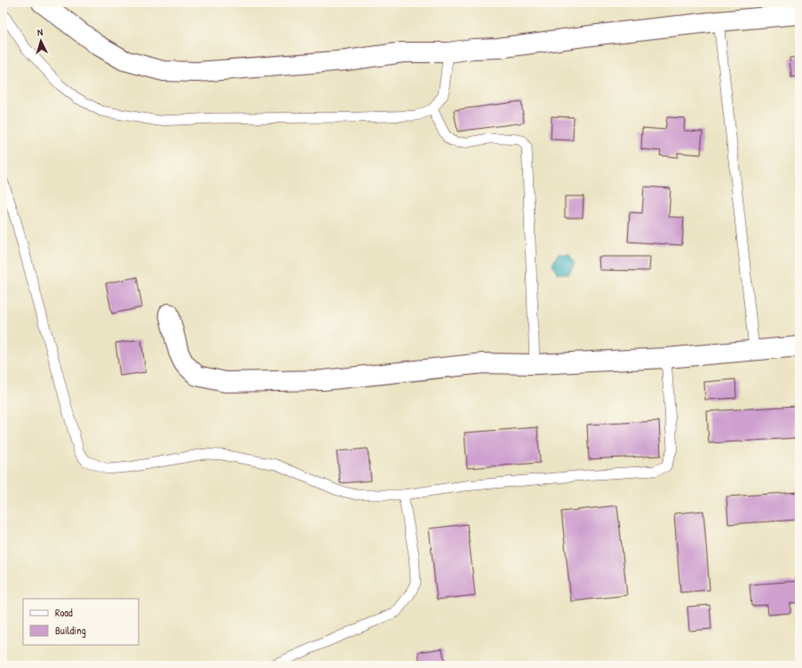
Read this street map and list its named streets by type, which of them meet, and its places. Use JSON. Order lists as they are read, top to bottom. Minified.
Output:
{"legend":["Road","Building"],"north":"top"}
